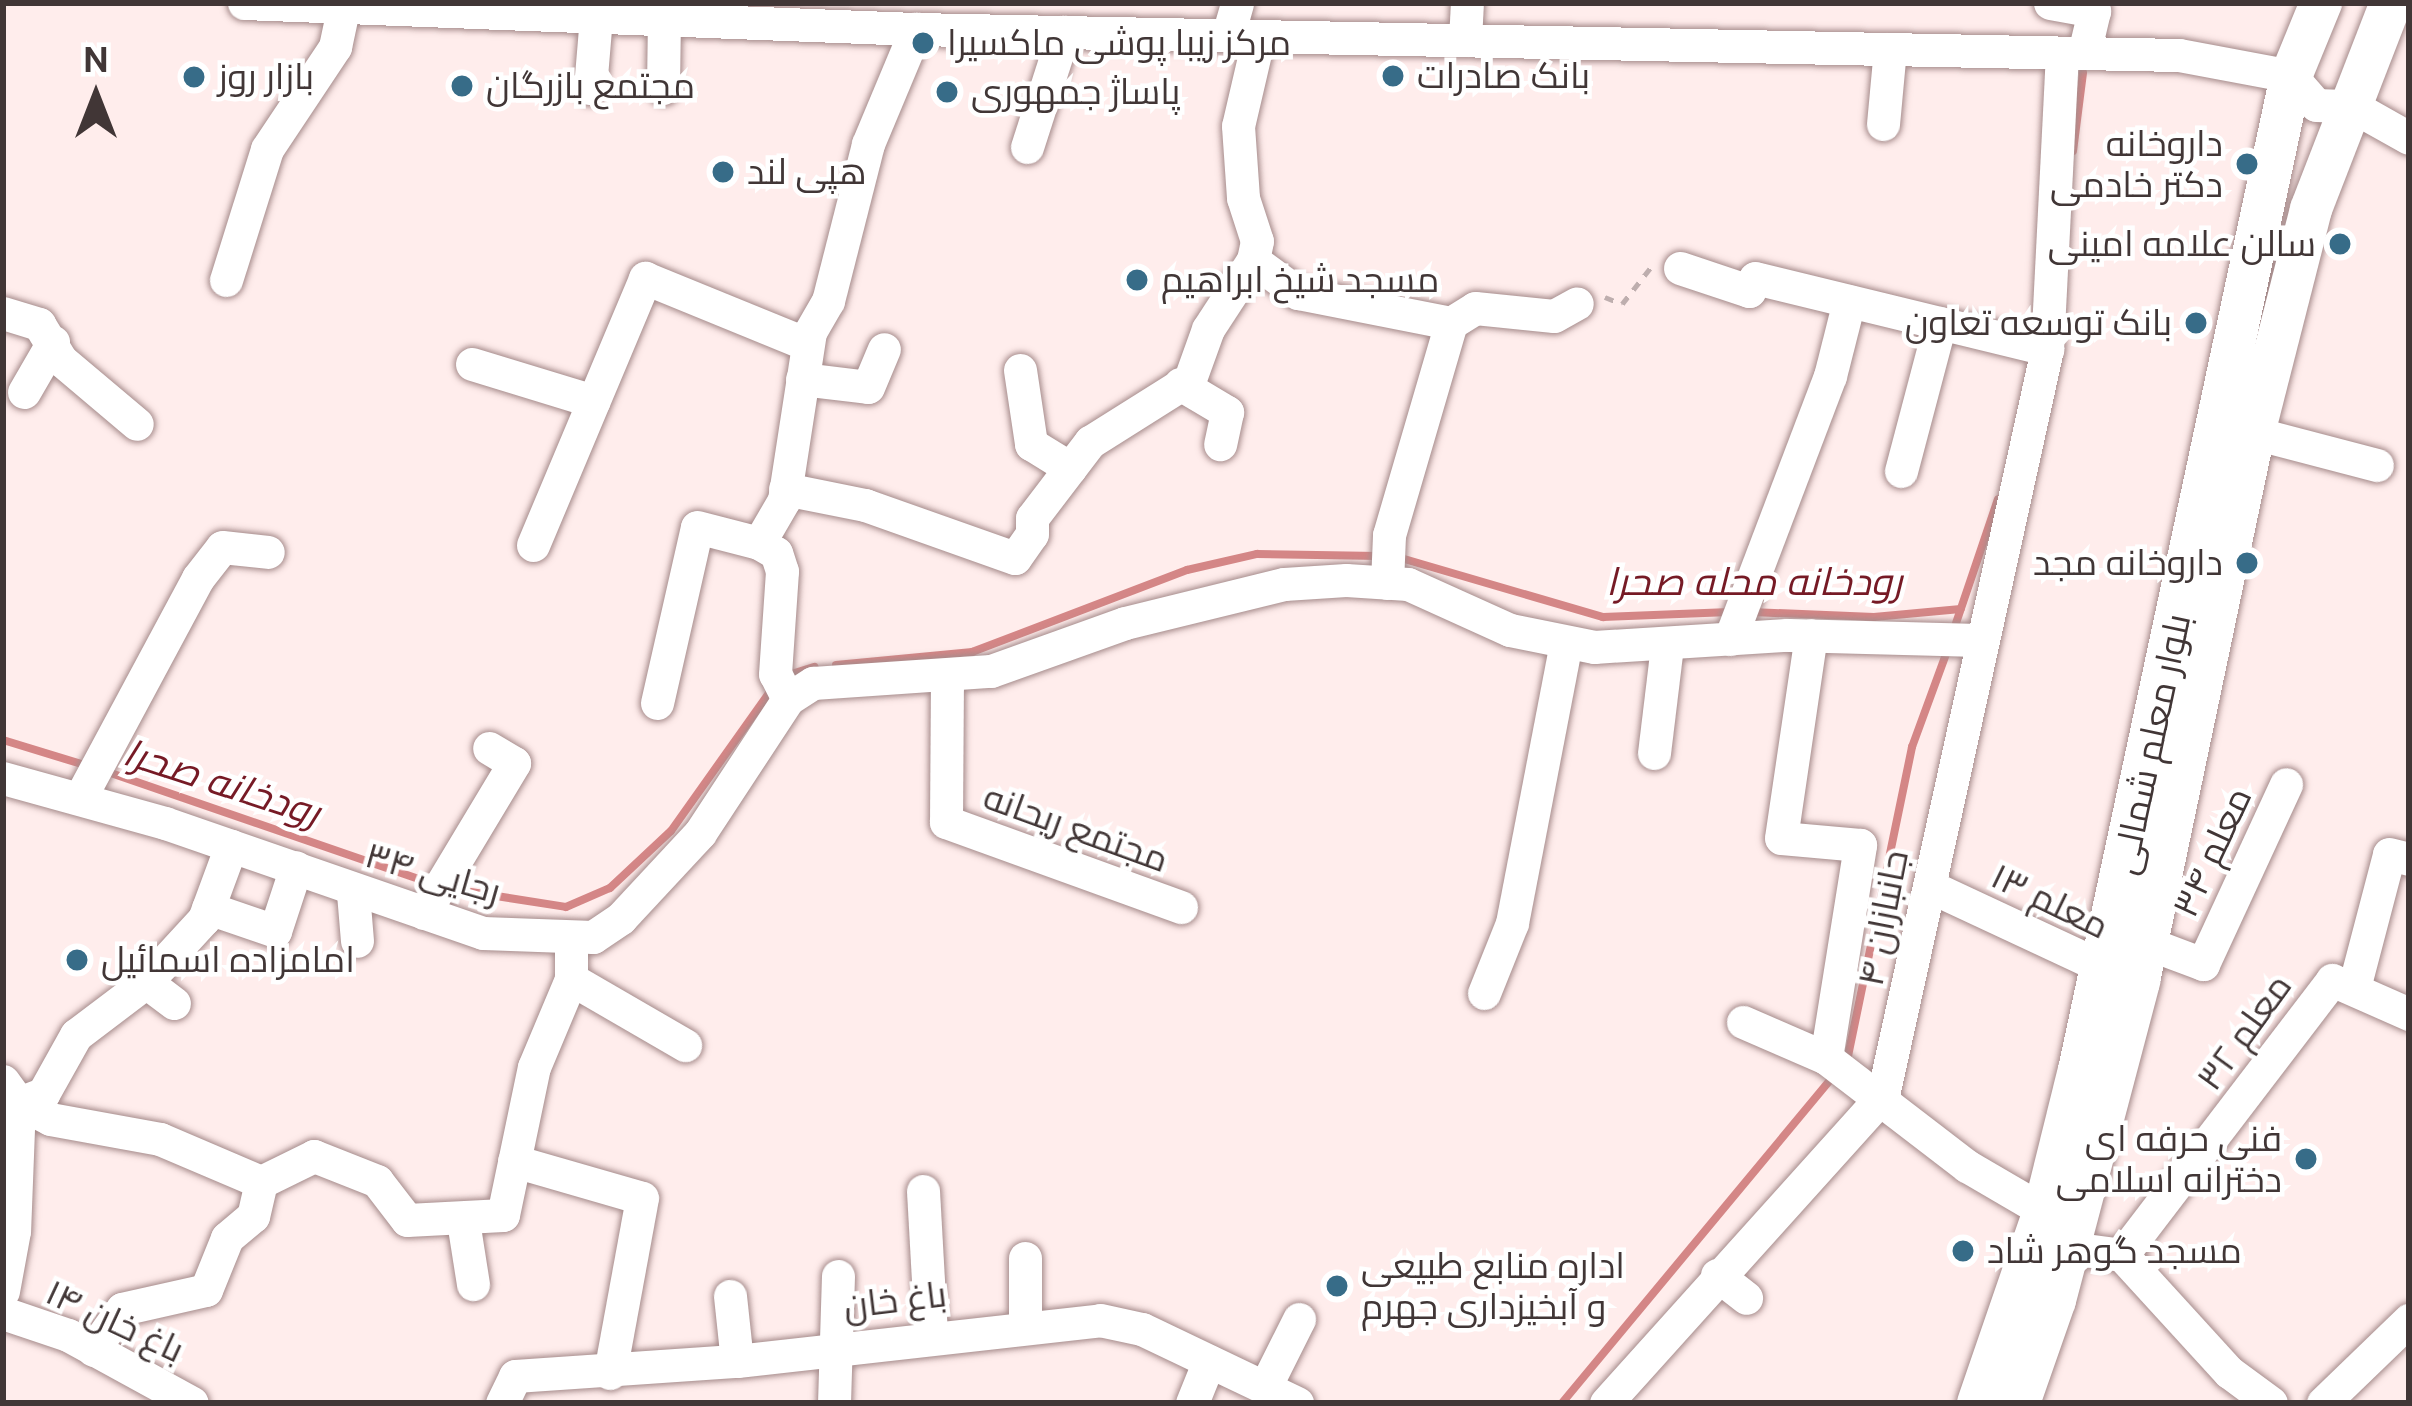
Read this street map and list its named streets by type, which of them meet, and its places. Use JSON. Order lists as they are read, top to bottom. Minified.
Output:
{"streets":{"main road":["بلوار معلم شمالی"],"street":["مجتمع ریحانه","معلم ۳۴","رجایی ۳۴","معلم ۱۳","جانبازان ۴","معلم ۳۲","باغ خان","باغ خان ۱۴"]},"crossings":[["بلوار معلم شمالی","معلم ۳۴"],["بلوار معلم شمالی","معلم ۱۳"],["معلم ۳۴","معلم ۱۳"],["معلم ۱۳","جانبازان ۴"]],"water":["رودخانه محله صحرا","رودخانه صحرا"],"places":["مرکز زیبا پوشی ماکسیرا","بانک صادرات","بازار روز","مجتمع بازرگان","پاساژ جمهوری","داروخانه دکتر خادمی","هپی لند","سالن علامه امینی","مسجد شیخ ابراهیم","بانک توسعه تعاون","داروخانه مجد","امامزاده اسمائیل","فنی حرفه ای دخترانه اسلامی","مسجد گوهر شاد","اداره منابع طبیعی و آبخیزداری جهرم"],"north":"top"}
